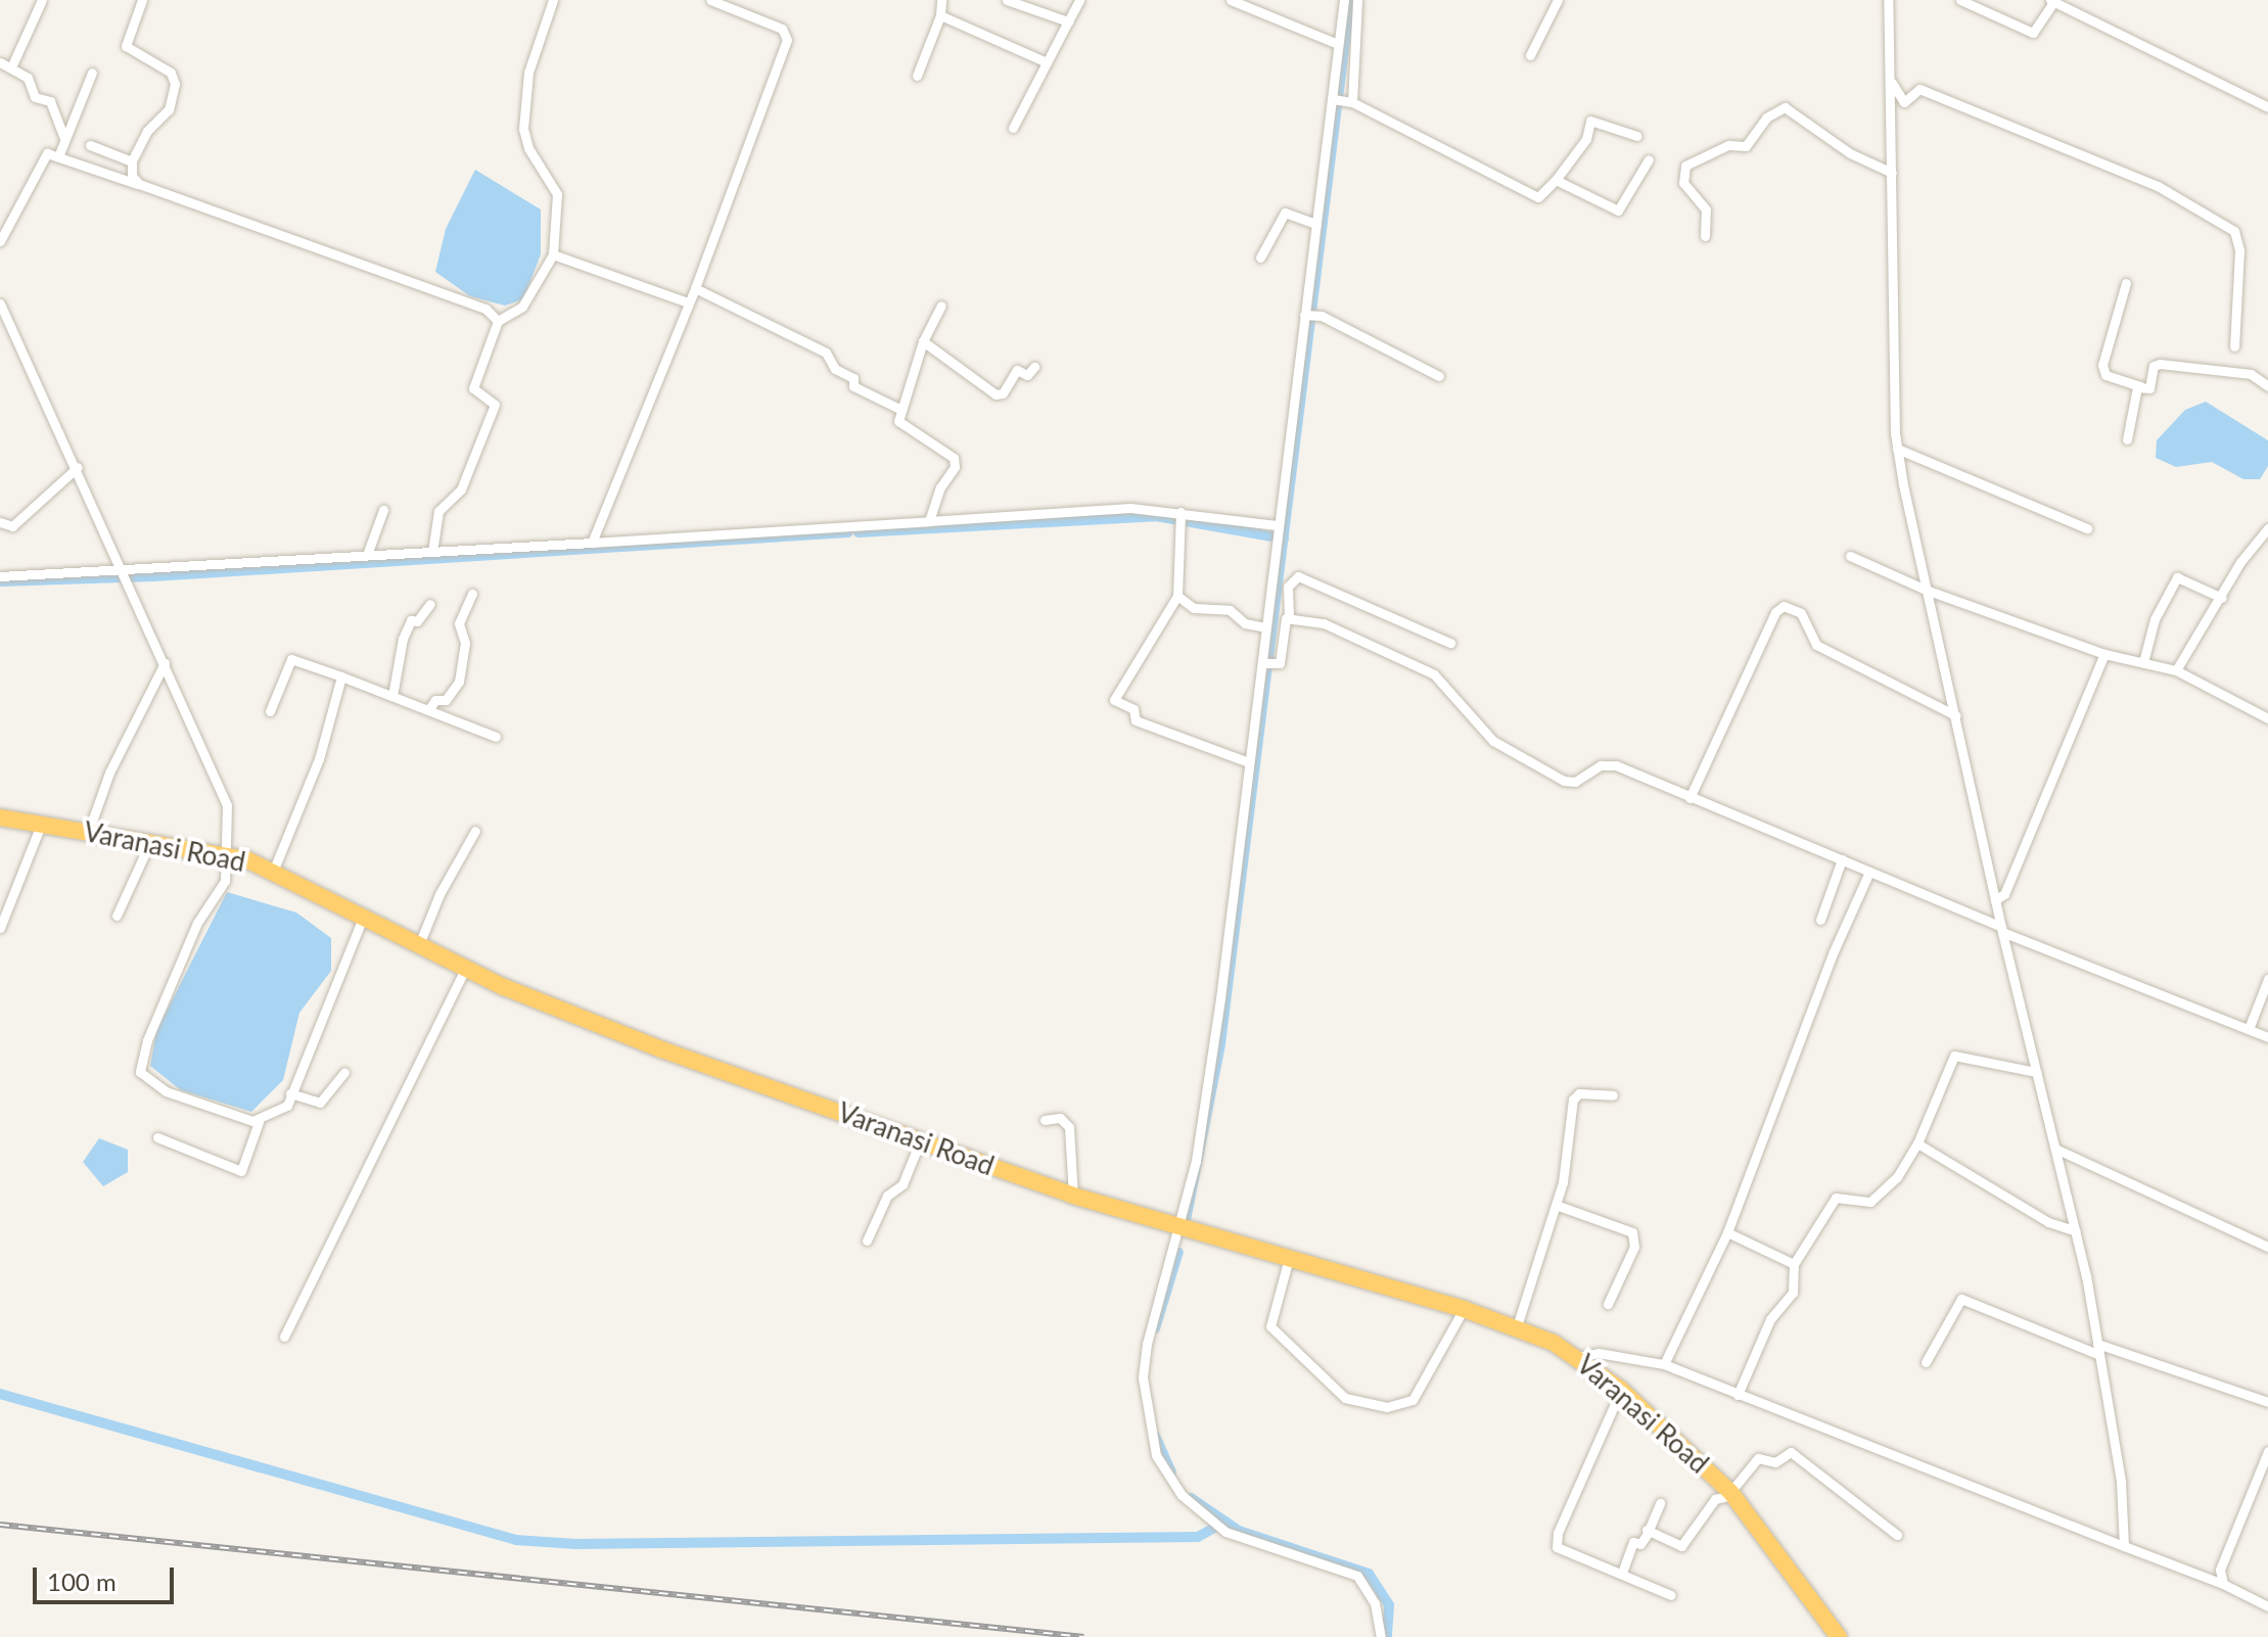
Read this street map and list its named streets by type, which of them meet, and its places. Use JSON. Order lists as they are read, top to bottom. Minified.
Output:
{"streets":{"highway":["Varanasi Road"]},"scale_bar":"100 m"}
